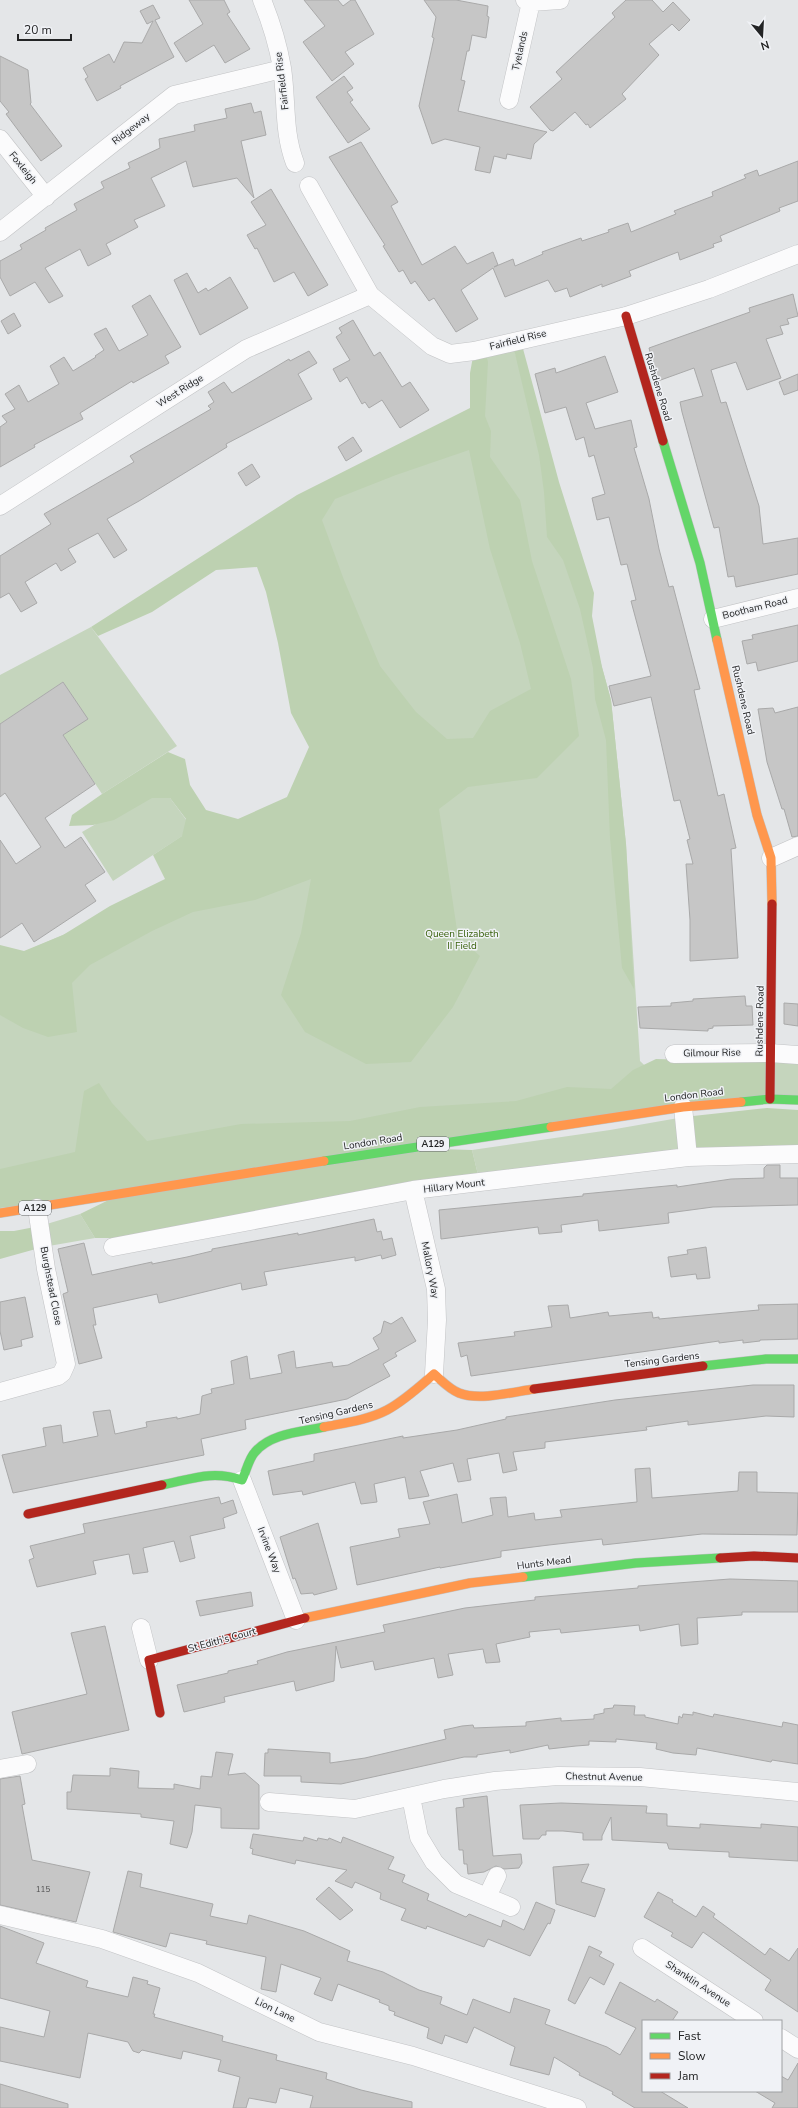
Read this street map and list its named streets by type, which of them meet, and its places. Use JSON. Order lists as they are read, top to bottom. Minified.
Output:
{"streets":{"street":["Tyelands","Fairfield Rise","Ridgeway","Foxleigh","Rushdene Road","West Ridge","Bootham Road","Gilmour Rise","London Road","A129","Hillary Mount","Mallory Way","Burghstead Close","Tensing Gardens","Irvine Way","Hunts Mead","St Edith's Court","Chestnut Avenue","Shanklin Avenue","Lion Lane"]},"crossings":[["Fairfield Rise","Ridgeway"],["Fairfield Rise","Rushdene Road"],["Fairfield Rise","West Ridge"],["Ridgeway","Foxleigh"],["Rushdene Road","Bootham Road"],["Rushdene Road","Gilmour Rise"],["Rushdene Road","London Road"],["London Road","Burghstead Close"],["Hillary Mount","Mallory Way"],["Mallory Way","Tensing Gardens"],["Tensing Gardens","Irvine Way"],["Irvine Way","Hunts Mead"],["Irvine Way","St Edith's Court"],["Hunts Mead","St Edith's Court"]],"parks":["Queen Elizabeth II Field"],"house_numbers":["115"],"legend":["Fast","Slow","Jam"],"scale_bar":"20 m","north":"bottom"}
